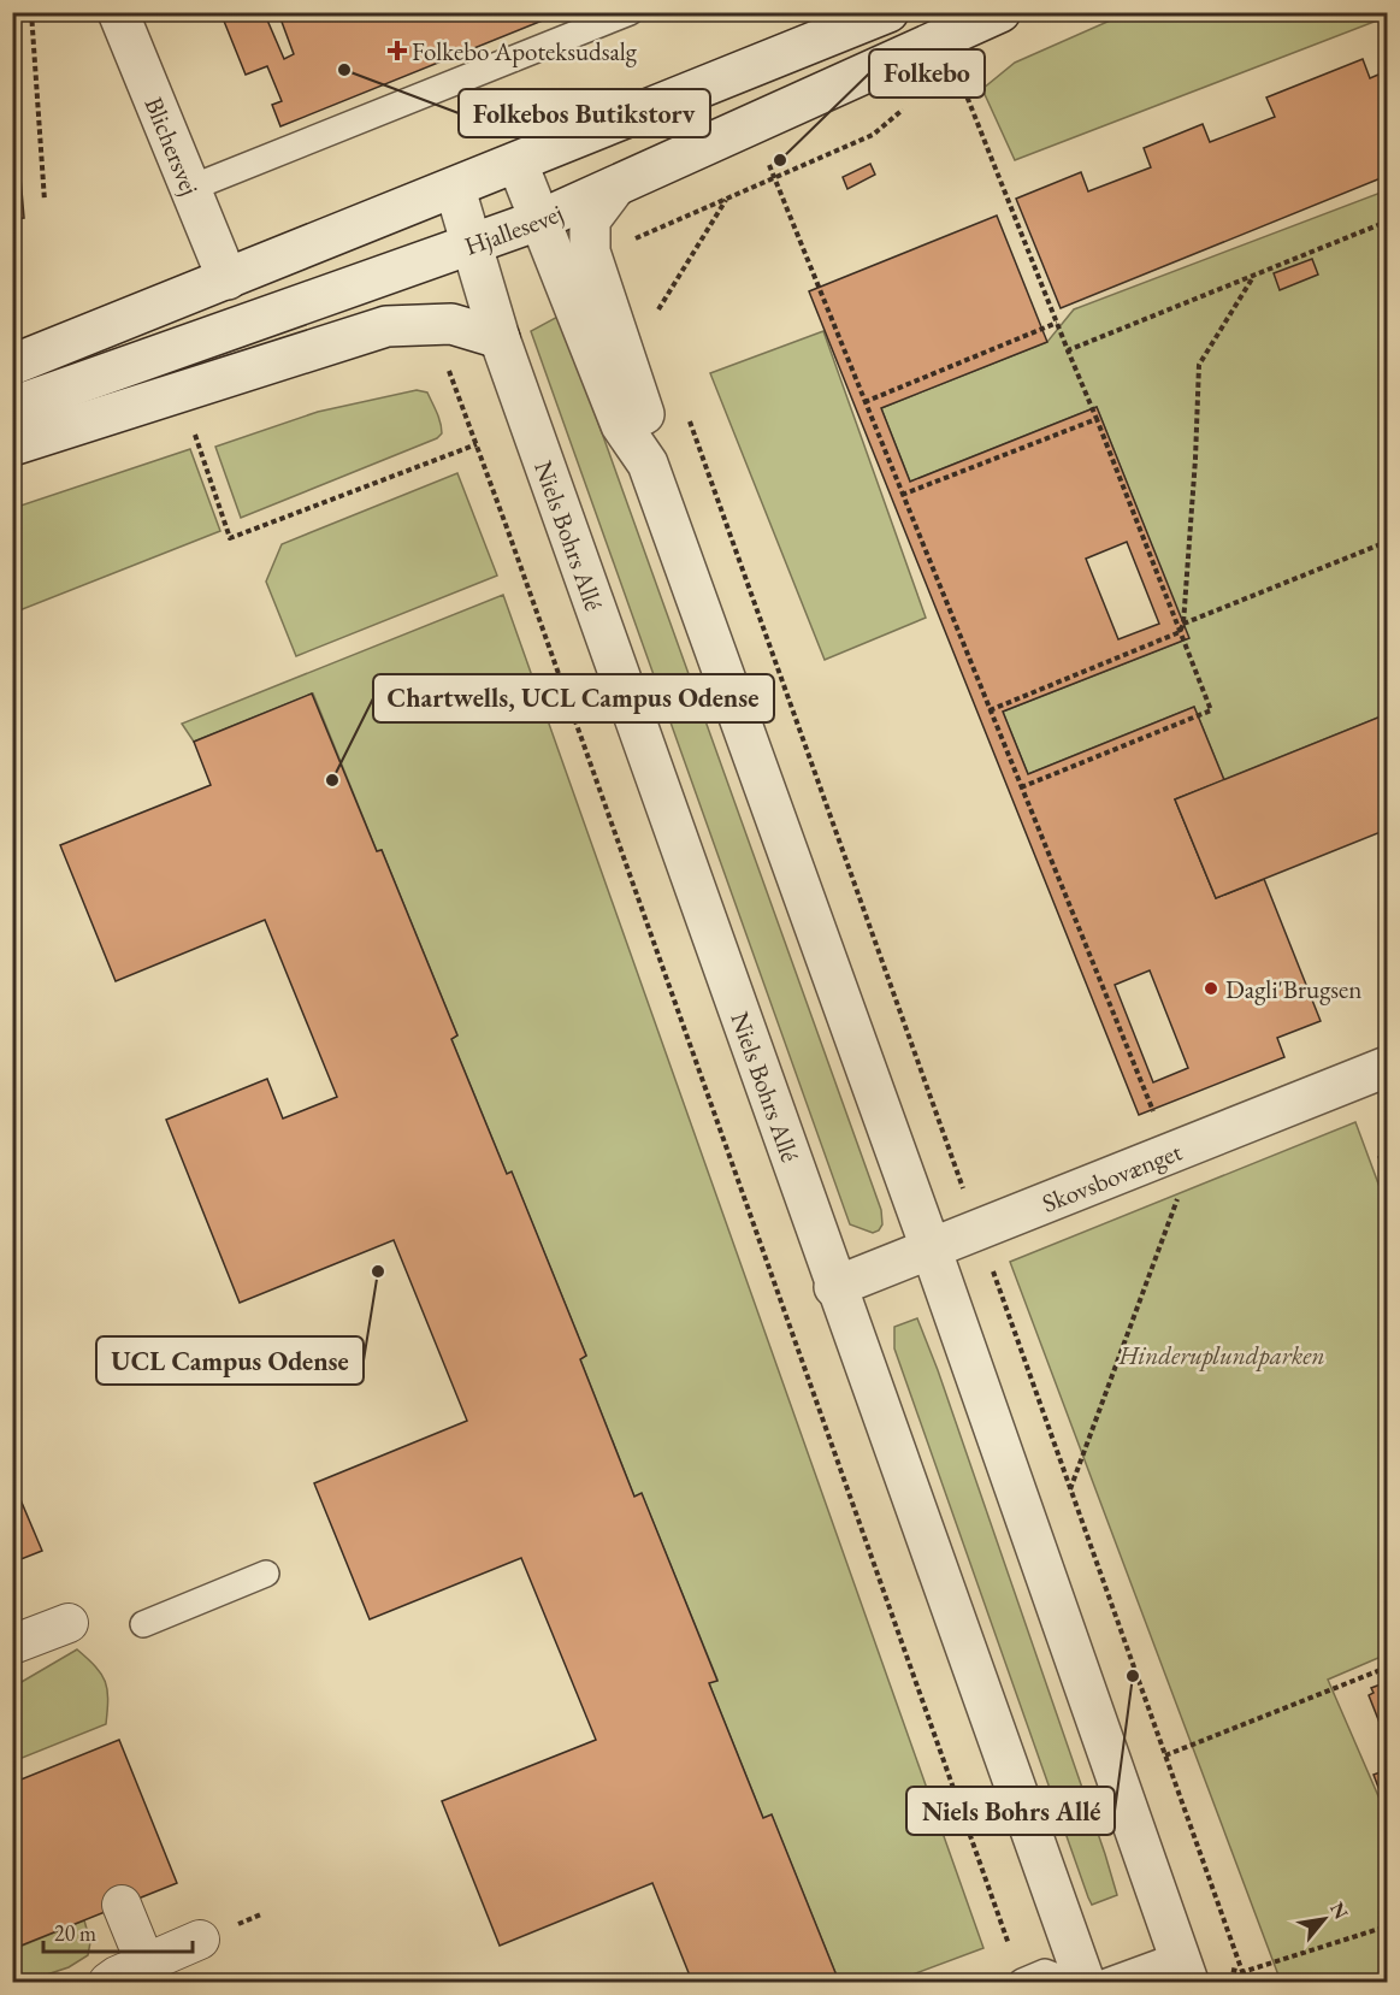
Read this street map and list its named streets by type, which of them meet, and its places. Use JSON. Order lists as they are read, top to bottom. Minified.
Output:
{"streets":{"street":["Blichersvej","Hjallesevej","Niels Bohrs Allé","Skovsbovænget"]},"crossings":[["Hjallesevej","Niels Bohrs Allé"],["Niels Bohrs Allé","Skovsbovænget"]],"parks":["Hinderuplundparken"],"places":{"health":["Folkebo Apoteksudsalg"],"other":["Folkebos Butikstorv","Folkebo","Chartwells, UCL Campus Odense","Dagli'Brugsen","UCL Campus Odense","Niels Bohrs Allé"]},"scale_bar":"20 m","north":"top right"}
